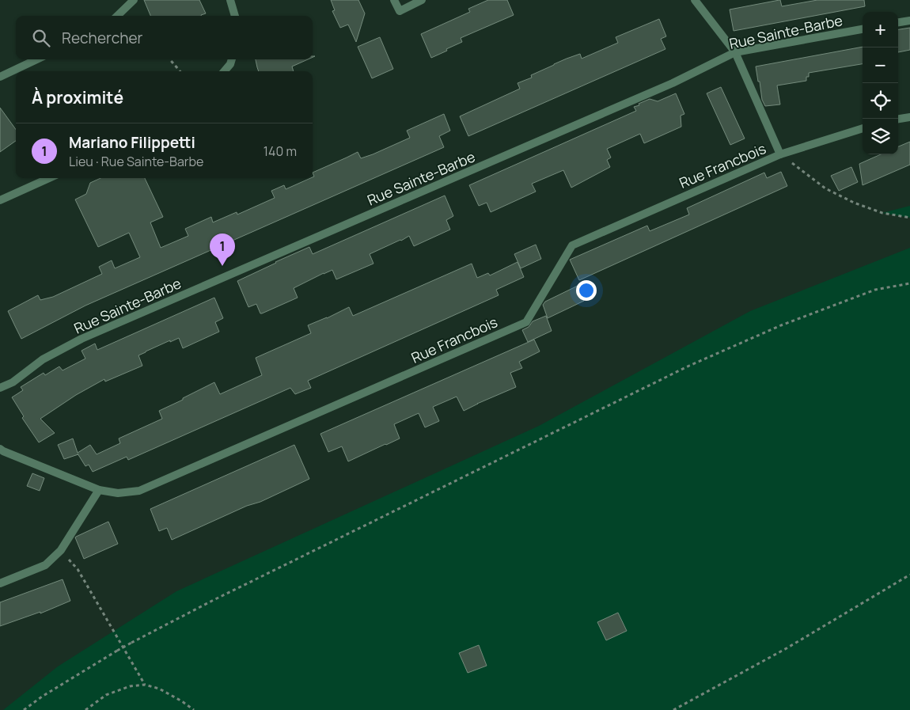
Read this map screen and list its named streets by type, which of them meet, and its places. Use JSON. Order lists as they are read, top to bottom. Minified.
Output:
{"streets":{"street":["Rue Sainte-Barbe","Rue Francbois"]},"page":{"map_buttons":["+","−"],"search":"Rechercher","heading":"À proximité","list":[{"mark":"1","name":"Mariano Filippetti","note":"Lieu · Rue Sainte-Barbe","value":"140 m"}],"pins":"1"}}
